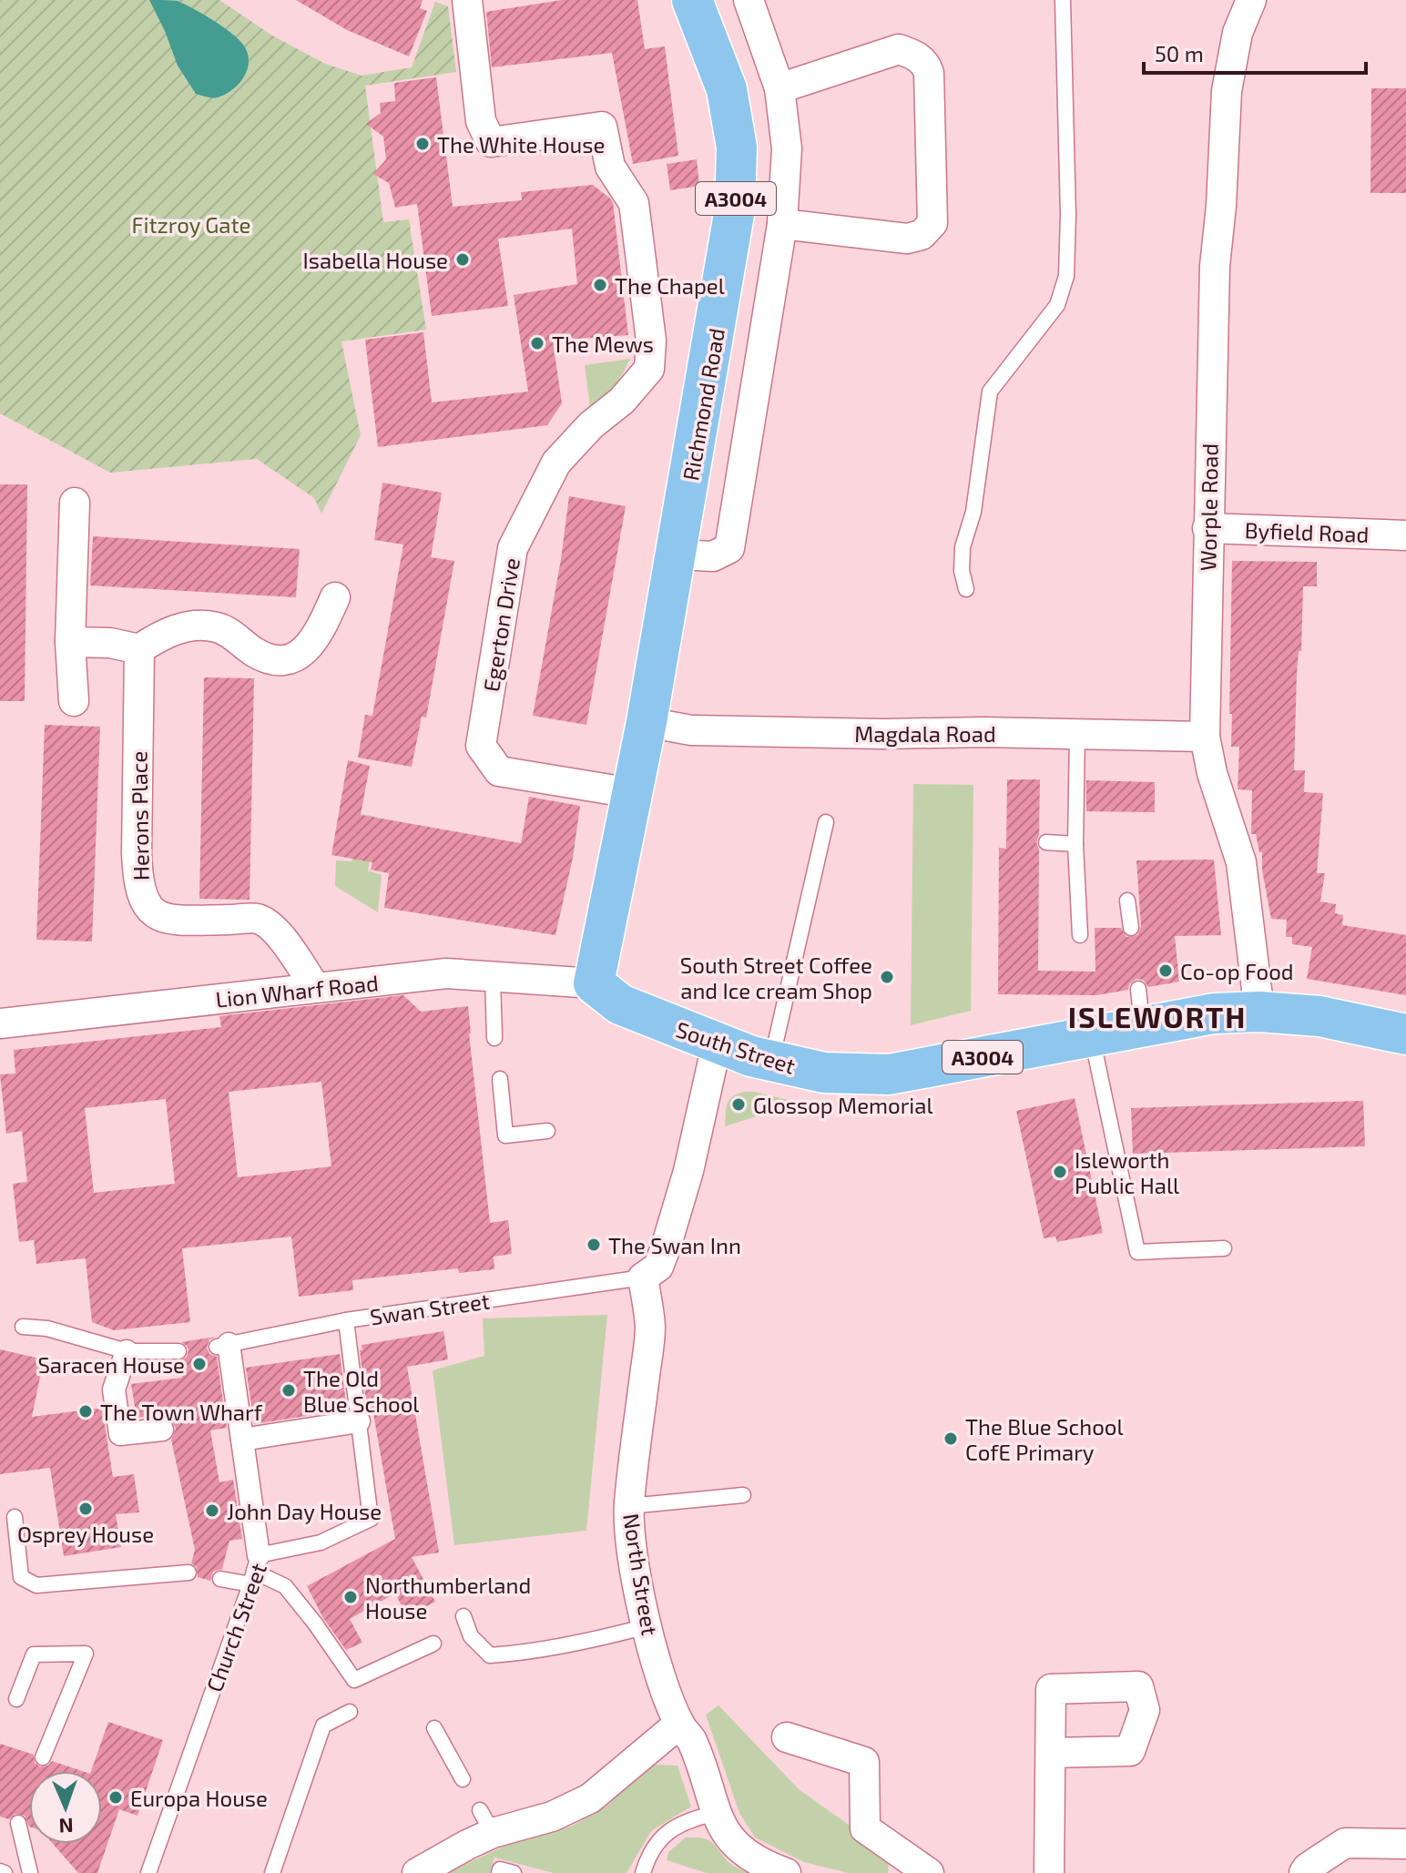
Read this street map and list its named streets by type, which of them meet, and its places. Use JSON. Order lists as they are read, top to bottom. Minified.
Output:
{"streets":{"main road":["A3004","Richmond Road","South Street"],"street":["Worple Road","Byfield Road","Egerton Drive","Magdala Road","Herons Place","Lion Wharf Road","North Street"],"lane":["Swan Street","Church Street"]},"crossings":[["Richmond Road","Egerton Drive"],["Richmond Road","Magdala Road"],["Richmond Road","Lion Wharf Road"],["Richmond Road","South Street"],["Worple Road","Byfield Road"],["Worple Road","Magdala Road"],["Worple Road","South Street"],["Herons Place","Lion Wharf Road"],["Lion Wharf Road","South Street"],["Swan Street","North Street"],["Swan Street","Church Street"]],"districts":["ISLEWORTH"],"parks":["Fitzroy Gate"],"places":["The White House","Isabella House","The Chapel","The Mews","Co-op Food","South Street Coffee and Ice cream Shop","Glossop Memorial","Isleworth Public Hall","The Swan Inn","Saracen House","The Old Blue School","The Town Wharf","The Blue School CofE Primary","Osprey House","John Day House","Northumberland House","Europa House"],"scale_bar":"50 m","north":"bottom"}
